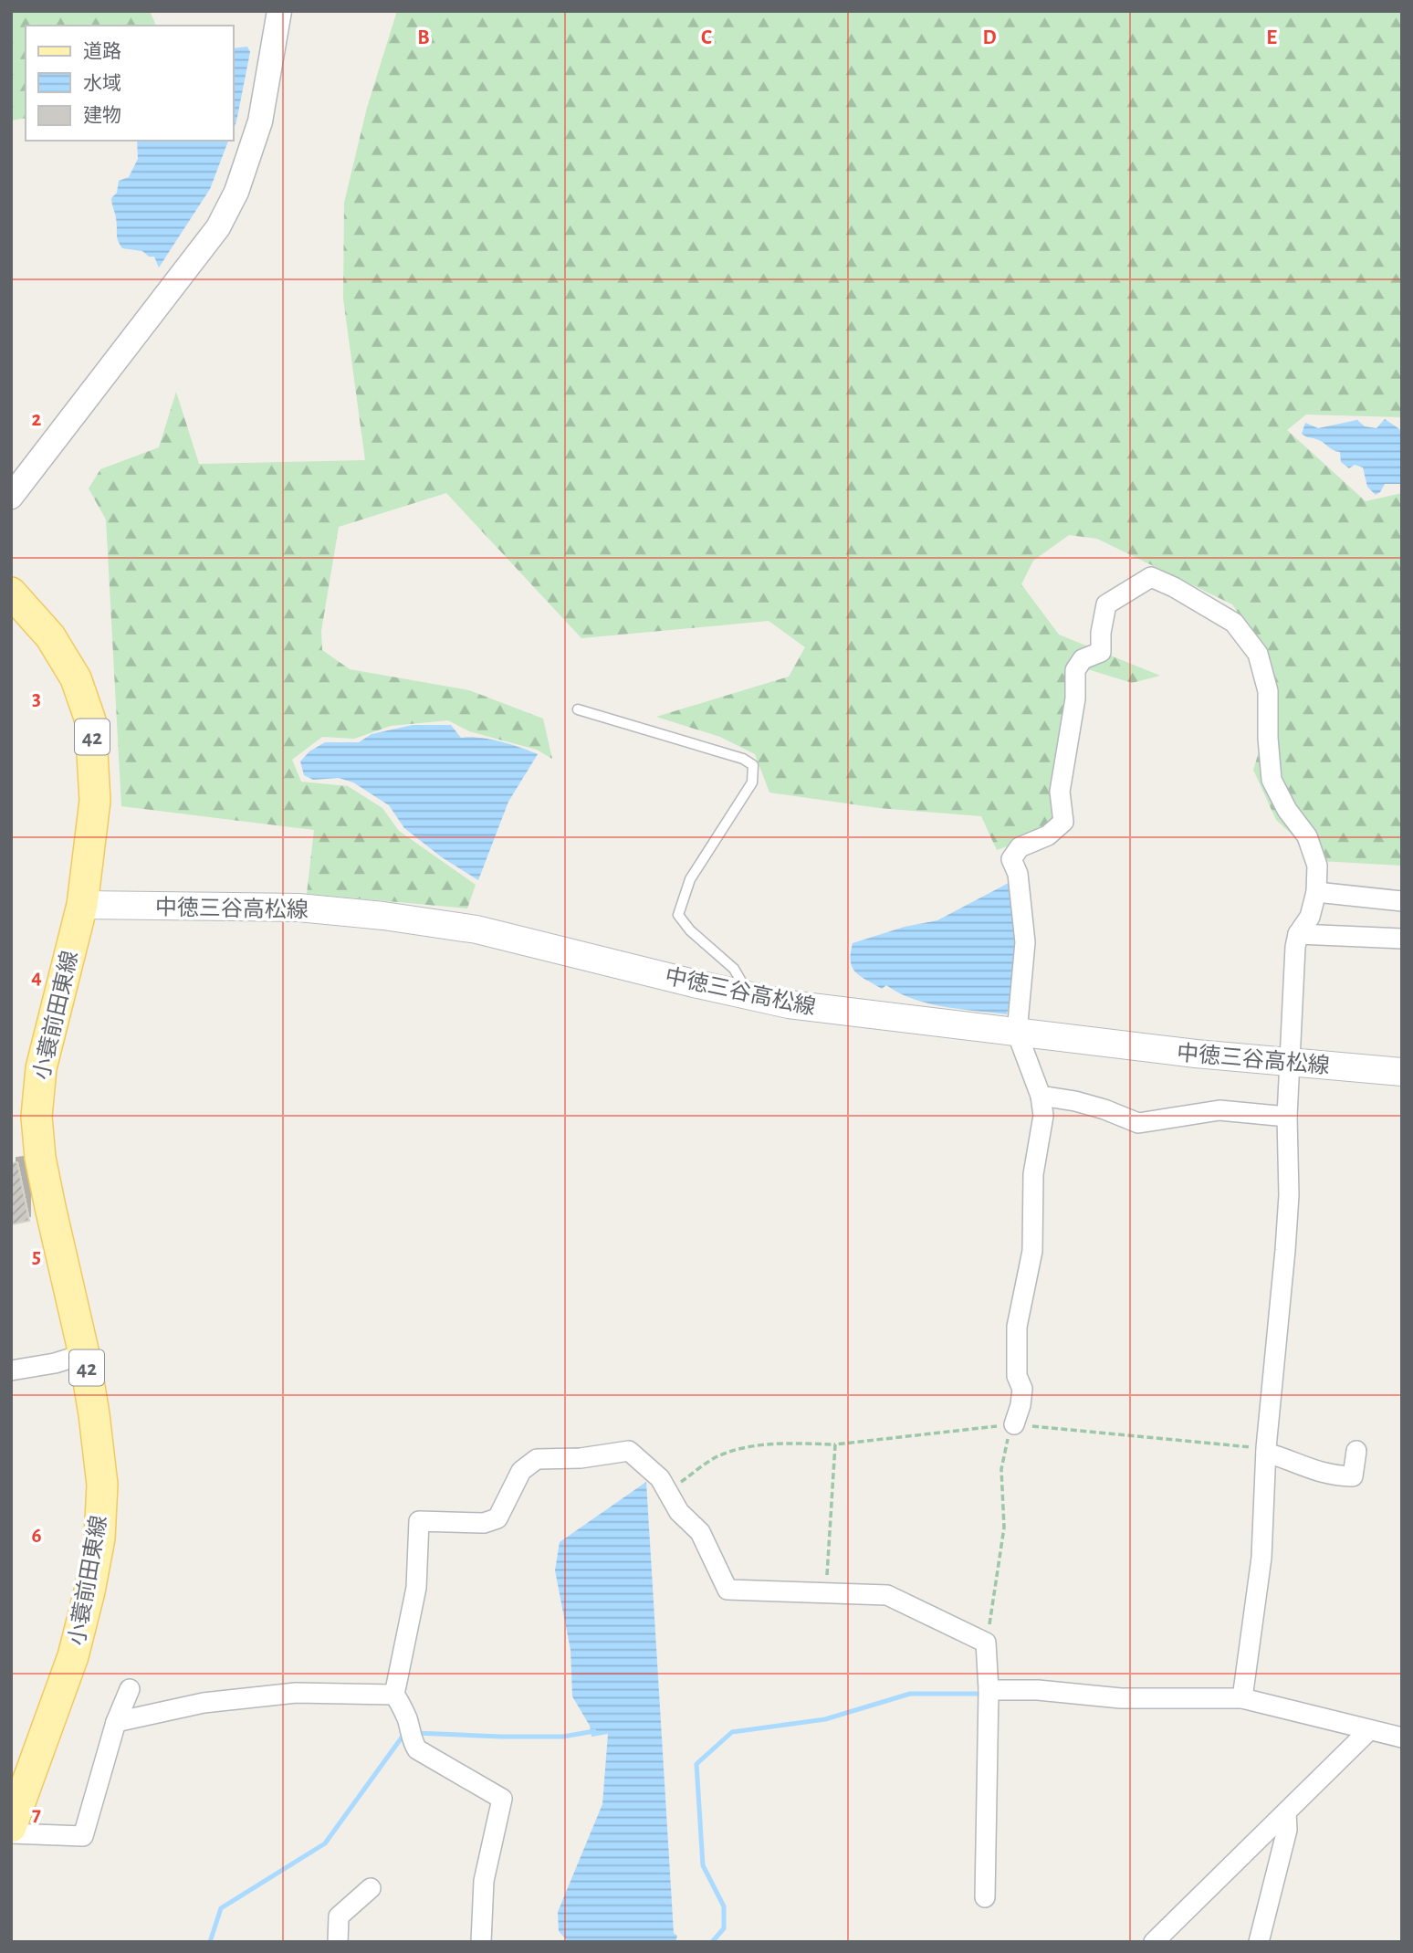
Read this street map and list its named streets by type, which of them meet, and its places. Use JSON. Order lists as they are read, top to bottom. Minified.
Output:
{"streets":{"main road":["42","中徳三谷高松線","小蓑前田東線"]},"crossings":[["中徳三谷高松線","小蓑前田東線"]],"legend":["道路","水域","建物"],"grid":{"columns":["B","C","D","E"],"rows":["2","3","4","5","6","7"]}}
